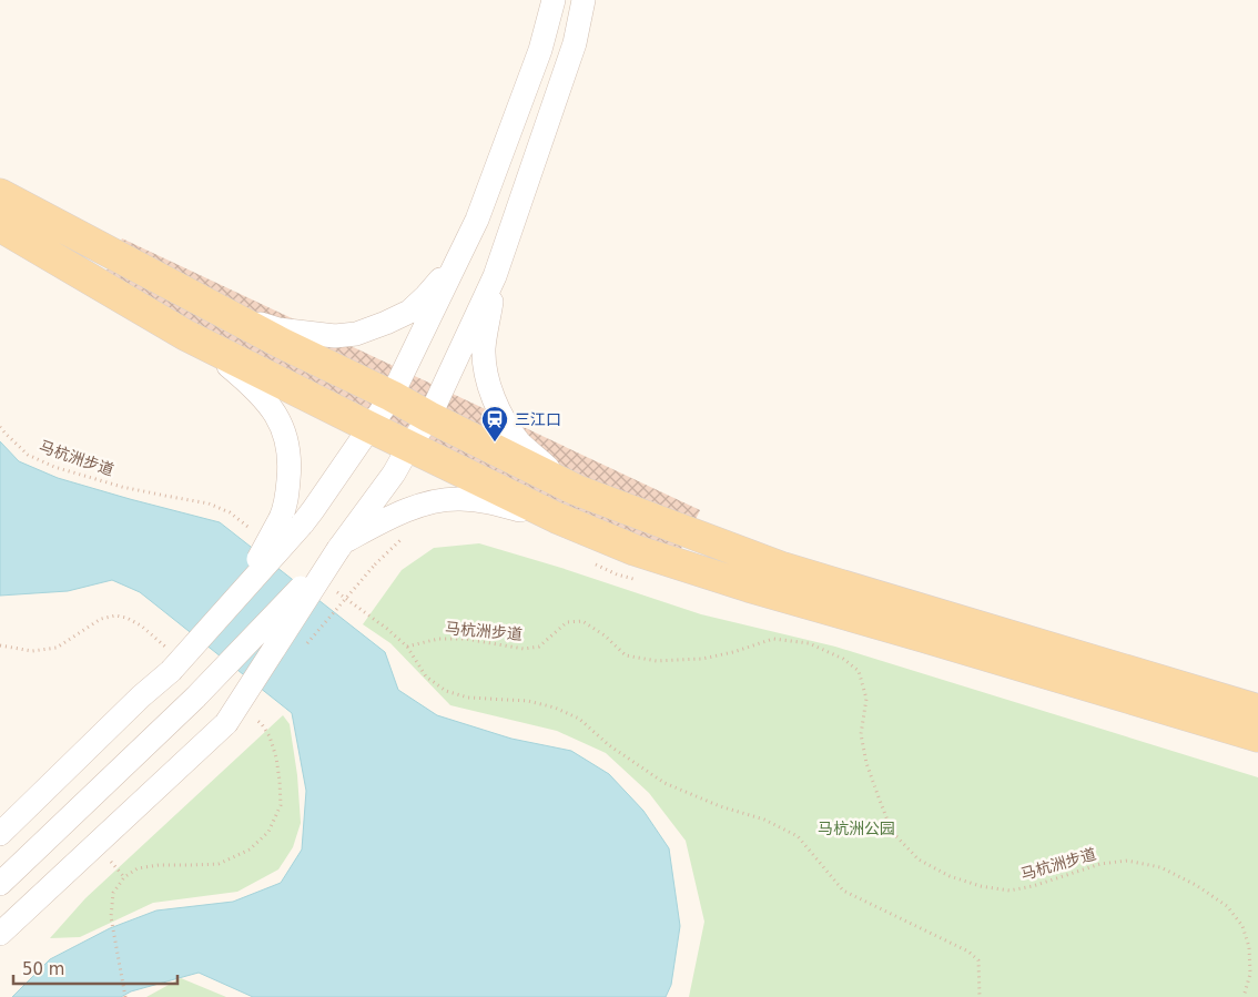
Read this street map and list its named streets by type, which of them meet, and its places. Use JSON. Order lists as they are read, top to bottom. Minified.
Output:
{"streets":{"path":["马杭洲步道"]},"parks":["马杭洲公园"],"places":{"station":["三江口"]},"scale_bar":"50 m"}
